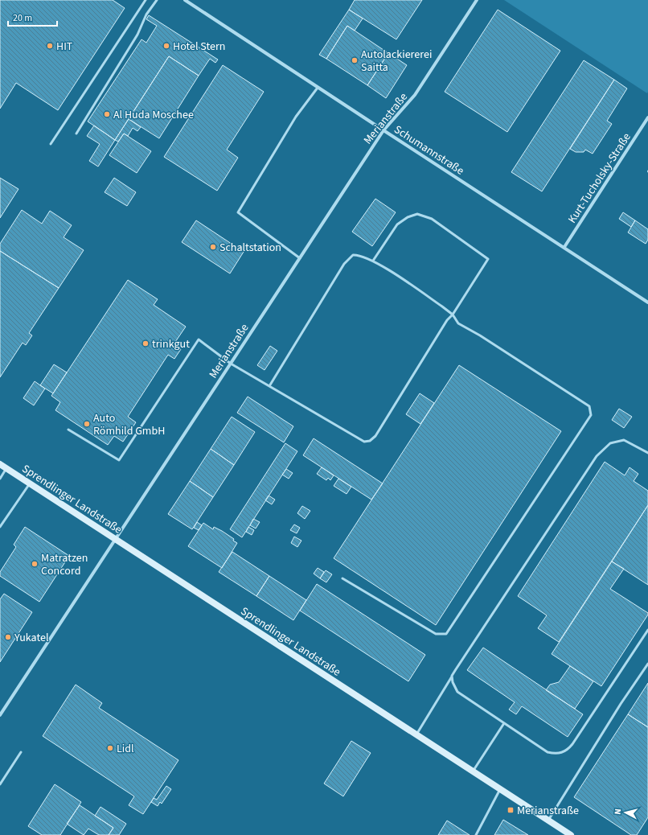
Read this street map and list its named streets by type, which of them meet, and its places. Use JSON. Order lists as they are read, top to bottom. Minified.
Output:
{"streets":{"main road":["Sprendlinger Landstraße"],"street":["Merianstraße","Schumannstraße","Kurt-Tucholsky-Straße"]},"crossings":[["Merianstraße","Schumannstraße"],["Merianstraße","Sprendlinger Landstraße"],["Schumannstraße","Kurt-Tucholsky-Straße"]],"places":{"other":["HIT","Hotel Stern","Autolackiererei Saitta","Al Huda Moschee","Schaltstation","trinkgut","Auto Römhild GmbH","Matratzen Concord","Yukatel","Lidl"],"transit":["Merianstraße"]},"scale_bar":"20 m","north":"left"}
